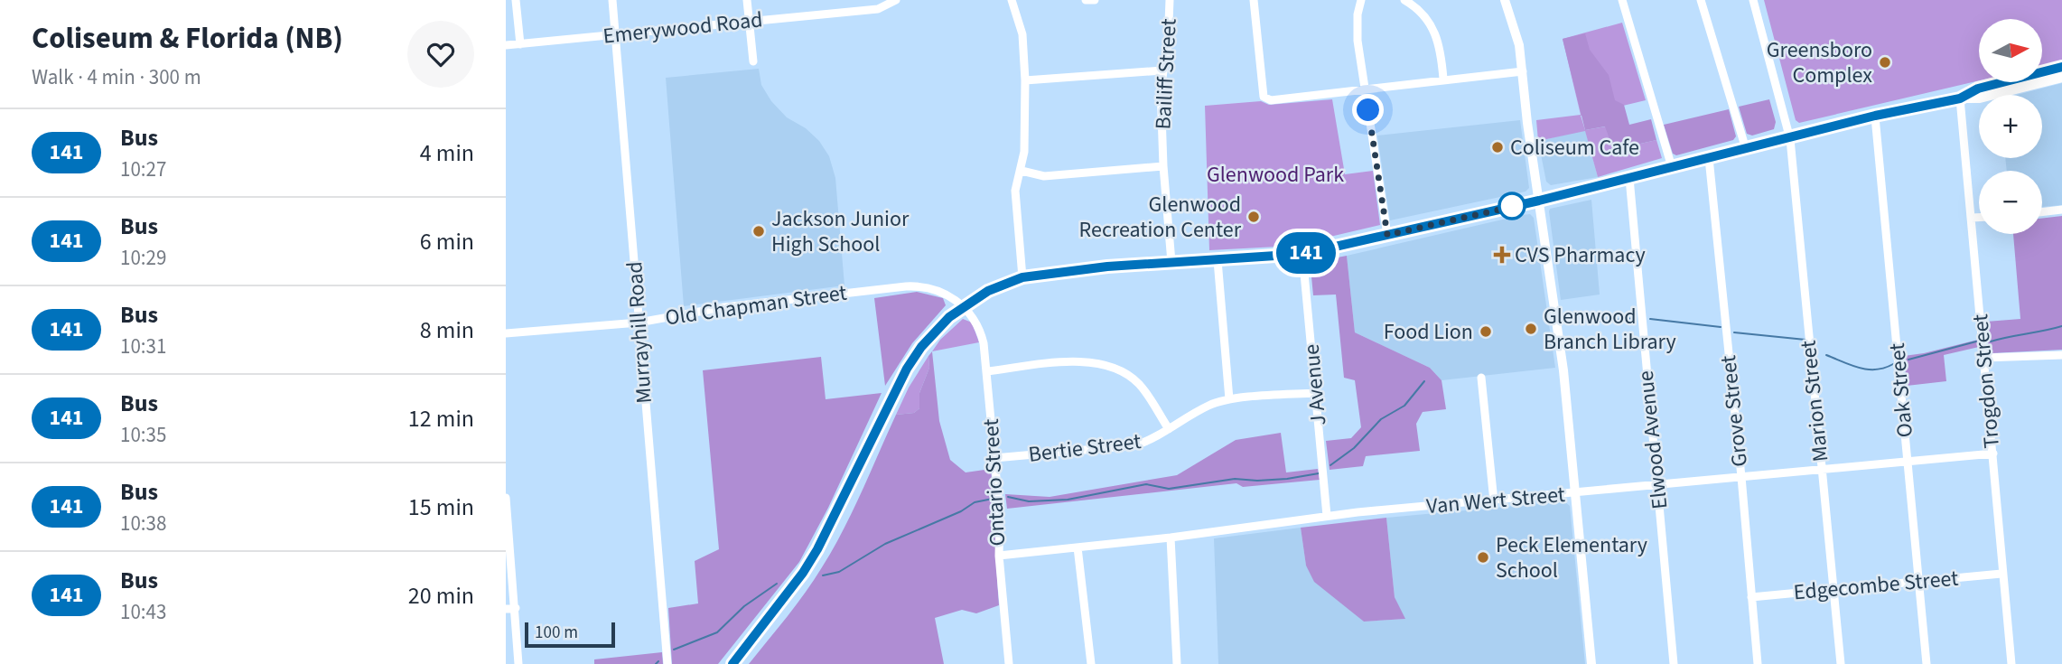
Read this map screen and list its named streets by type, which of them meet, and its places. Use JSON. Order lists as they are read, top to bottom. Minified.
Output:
{"streets":{"street":["Emerywood Road","Bailiff Street","Old Chapman Street","Murrayhill Road","Trogdon Street","J Avenue","Oak Street","Marion Street","Grove Street","Elwood Avenue","Bertie Street","Ontario Street","Van Wert Street","Edgecombe Street"]},"crossings":[["Emerywood Road","Murrayhill Road"],["Old Chapman Street","Murrayhill Road"],["Old Chapman Street","Ontario Street"],["Trogdon Street","Van Wert Street"],["Trogdon Street","Edgecombe Street"],["J Avenue","Bertie Street"],["J Avenue","Van Wert Street"],["Oak Street","Van Wert Street"],["Oak Street","Edgecombe Street"],["Marion Street","Van Wert Street"],["Marion Street","Edgecombe Street"],["Grove Street","Van Wert Street"],["Grove Street","Edgecombe Street"],["Elwood Avenue","Van Wert Street"],["Bertie Street","Ontario Street"],["Ontario Street","Van Wert Street"]],"parks":["Glenwood Park"],"places":{"other":["Greensboro Complex","Coliseum Cafe","Glenwood Recreation Center","Jackson Junior High School","Glenwood Branch Library","Food Lion","Peck Elementary School"],"health":["CVS Pharmacy"]},"lines":["bus line 141"],"scale_bar":"100 m","north":"right","page":{"heading":["Coliseum & Florida (NB)","Walk · 4 min · 300 m"],"on_map":"141","map_buttons":["+","−"],"list":[{"mark":"141","name":"Bus","note":"10:27","value":"4 min"},{"mark":"141","name":"Bus","note":"10:29","value":"6 min"},{"mark":"141","name":"Bus","note":"10:31","value":"8 min"},{"mark":"141","name":"Bus","note":"10:35","value":"12 min"},{"mark":"141","name":"Bus","note":"10:38","value":"15 min"},{"mark":"141","name":"Bus","note":"10:43","value":"20 min"}],"scale":"100 m"}}
